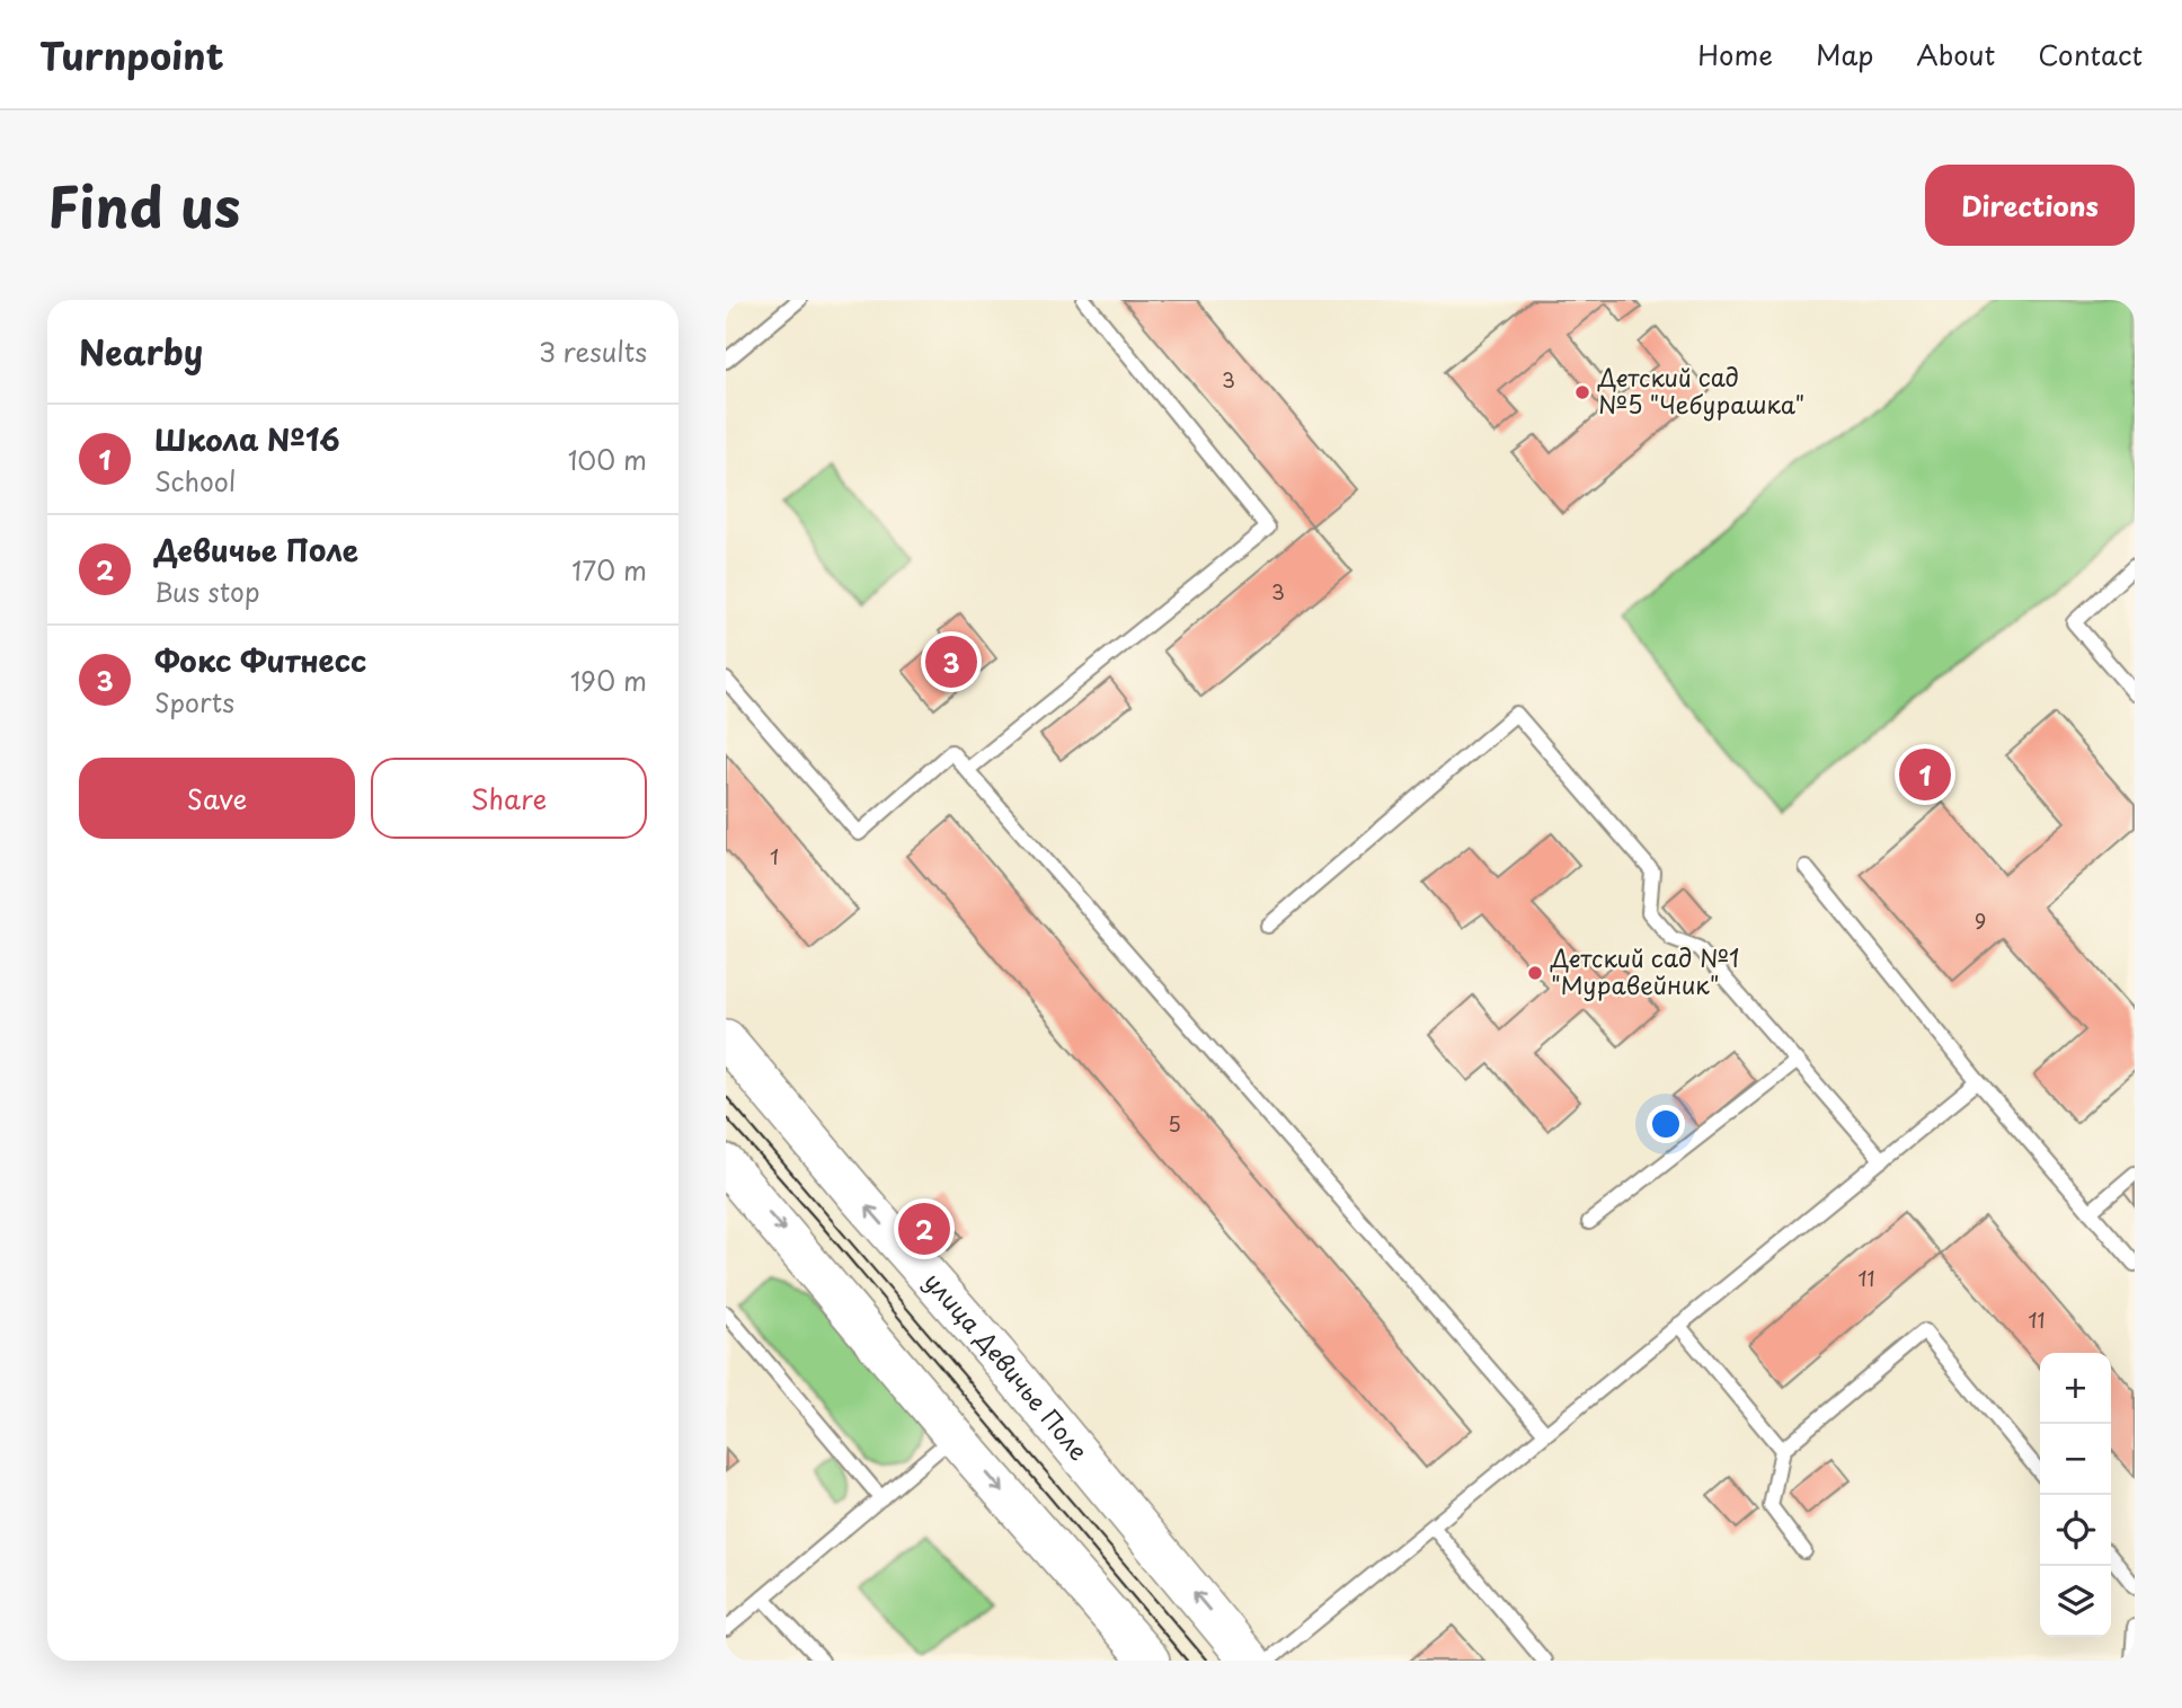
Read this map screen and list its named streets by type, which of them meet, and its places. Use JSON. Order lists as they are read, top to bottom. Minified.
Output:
{"streets":{"main road":["улица Девичье Поле"]},"places":["Детский сад №5 \"Чебурашка\"","Детский сад №1 \"Муравейник\""],"house_numbers":["3","3","1","9","5","11","11"],"page":{"header":"Turnpoint","nav":["Home","Map","About","Contact"],"title":"Find us","buttons":["Directions",["Save","Share"]],"heading":["Nearby","3 results"],"list":[{"mark":"1","name":"Школа №16","note":"School","value":"100 m"},{"mark":"2","name":"Девичье Поле","note":"Bus stop","value":"170 m"},{"mark":"3","name":"Фокс Фитнесс","note":"Sports","value":"190 m"}],"pins":["3","1","2"],"map_buttons":["+","−"]}}
